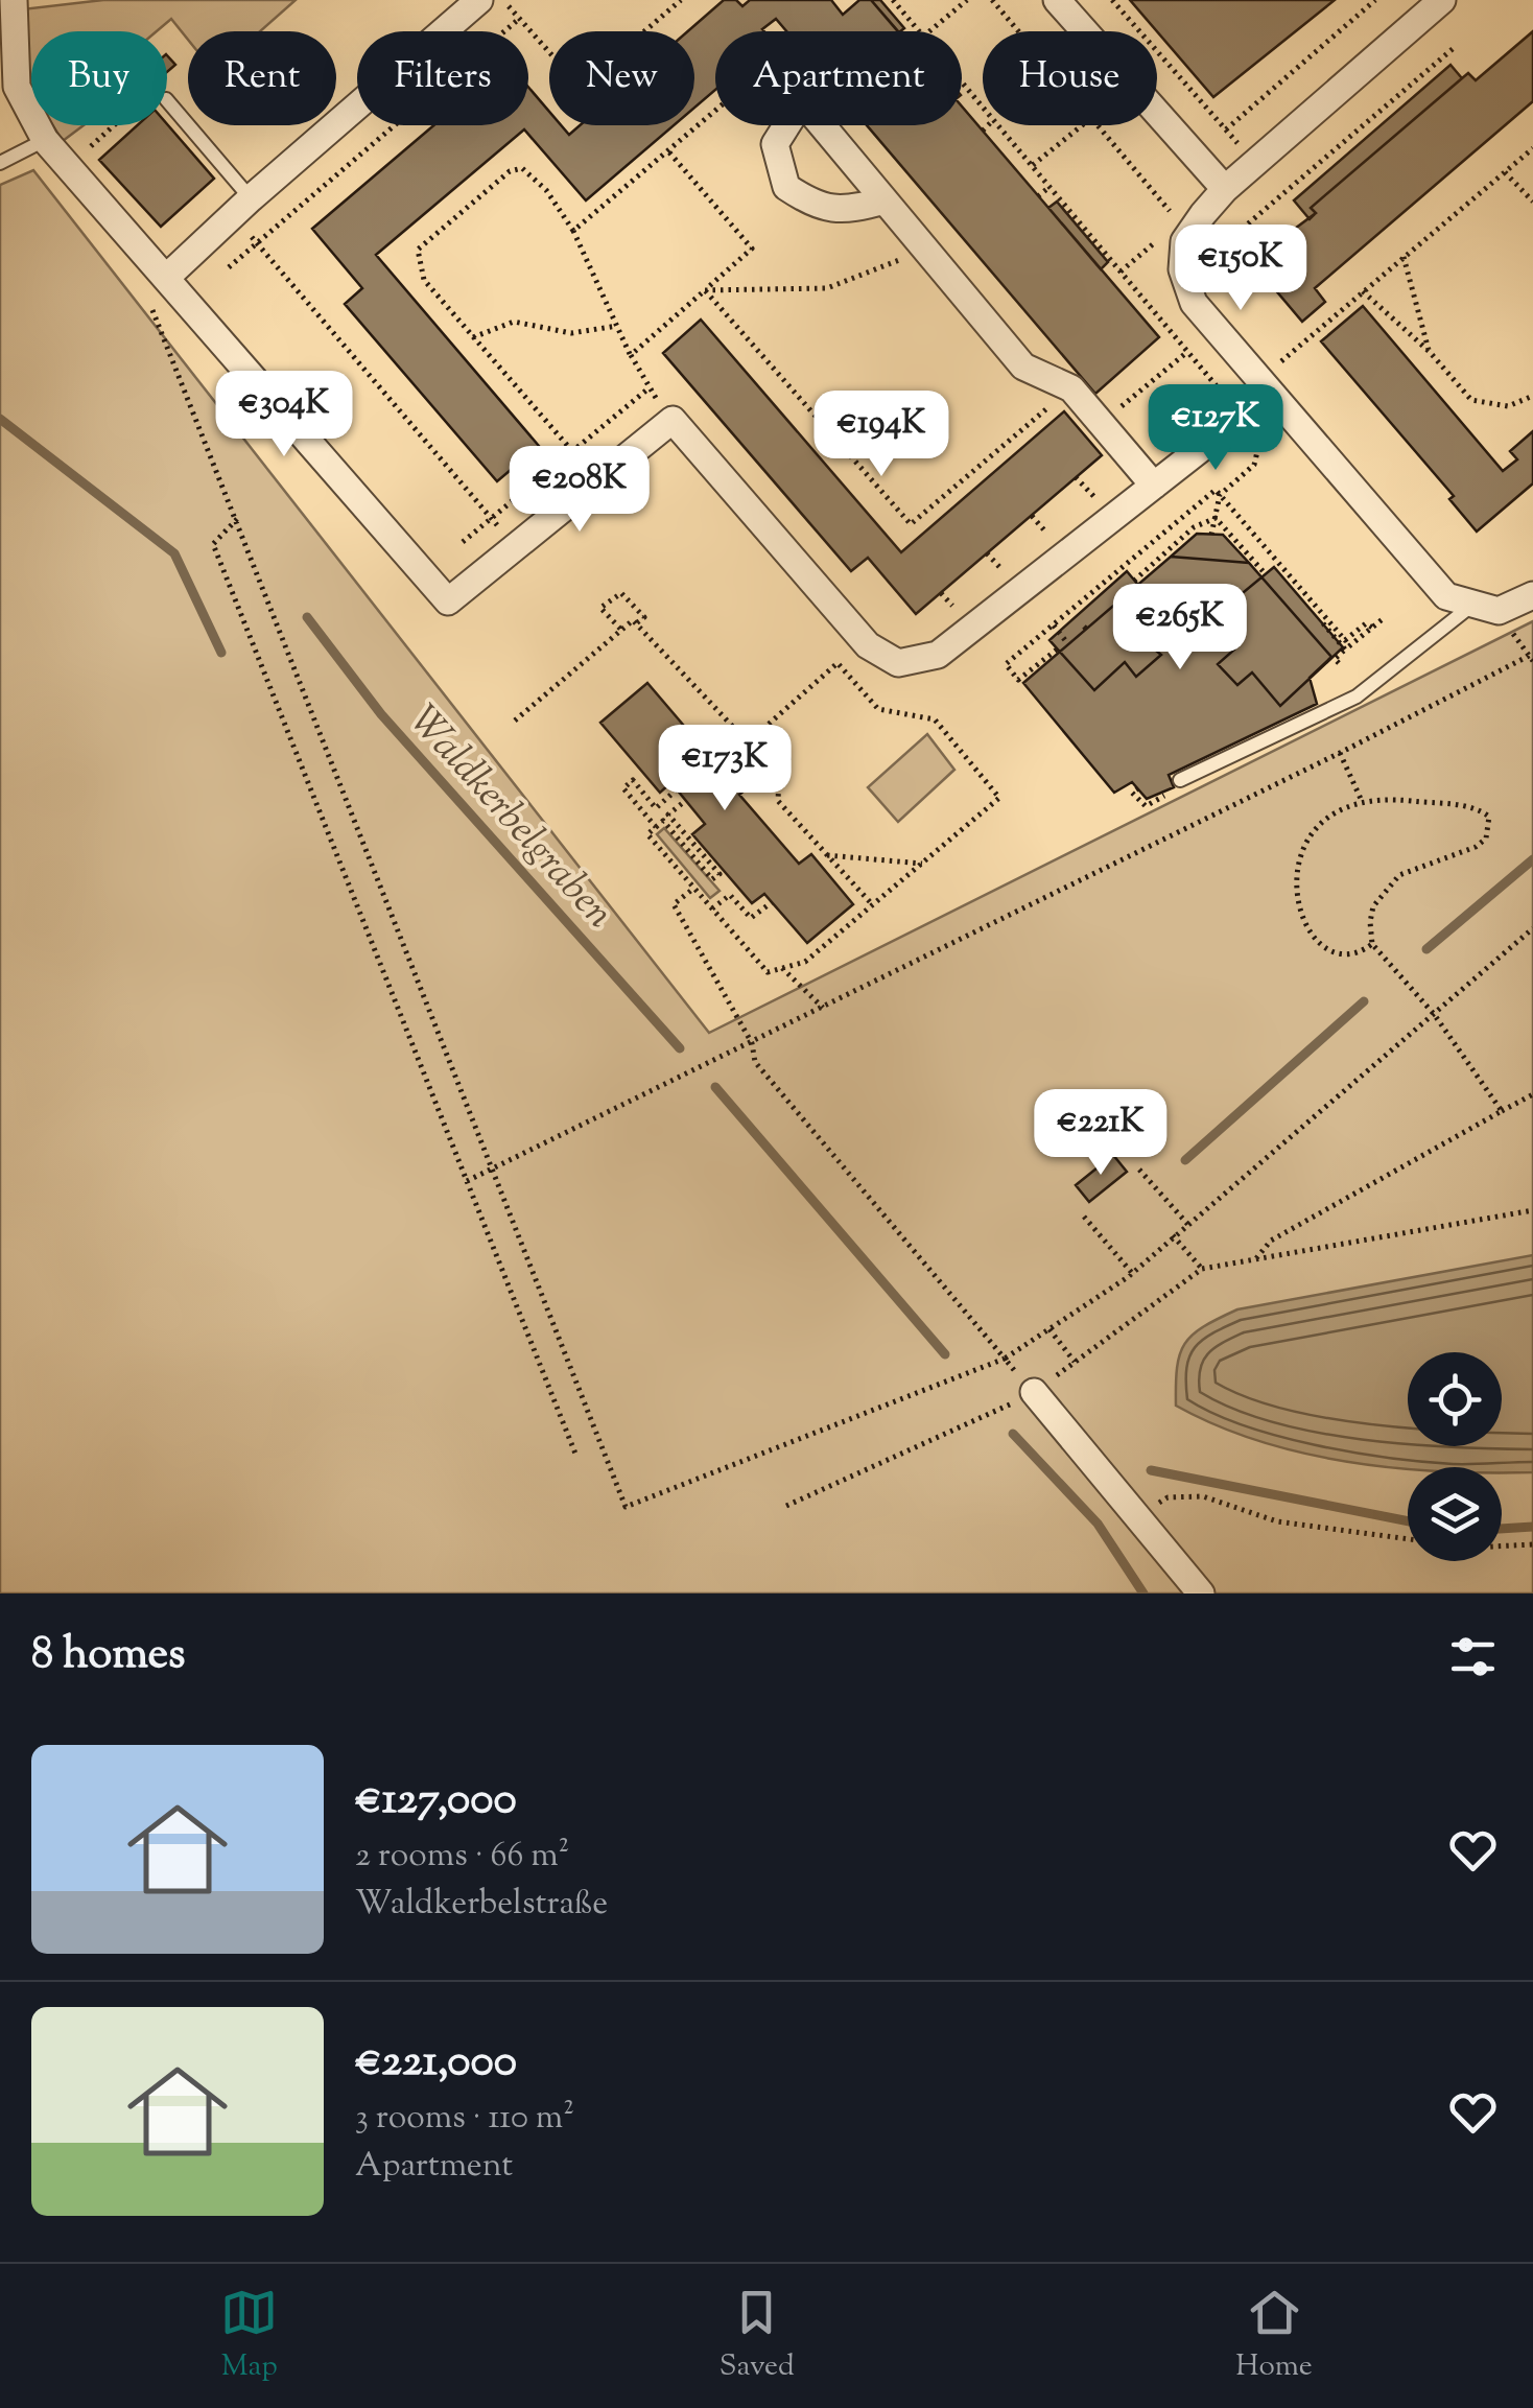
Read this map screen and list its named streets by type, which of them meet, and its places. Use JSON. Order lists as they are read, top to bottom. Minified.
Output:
{"water":["Waldkerbelgraben"],"page":{"chip":["Buy","Rent","Filters","New","Apartment","House"],"price":["€150K","€304K","€127K","€194K","€208K","€265K","€173K","€221K"],"heading":"8 homes","list":[{"name":"€127,000","note":"2 rooms · 66 m² · Waldkerbelstraße"},{"name":"€221,000","note":"3 rooms · 110 m² · Apartment"}],"tabs":["Map","Saved","Home"]}}
